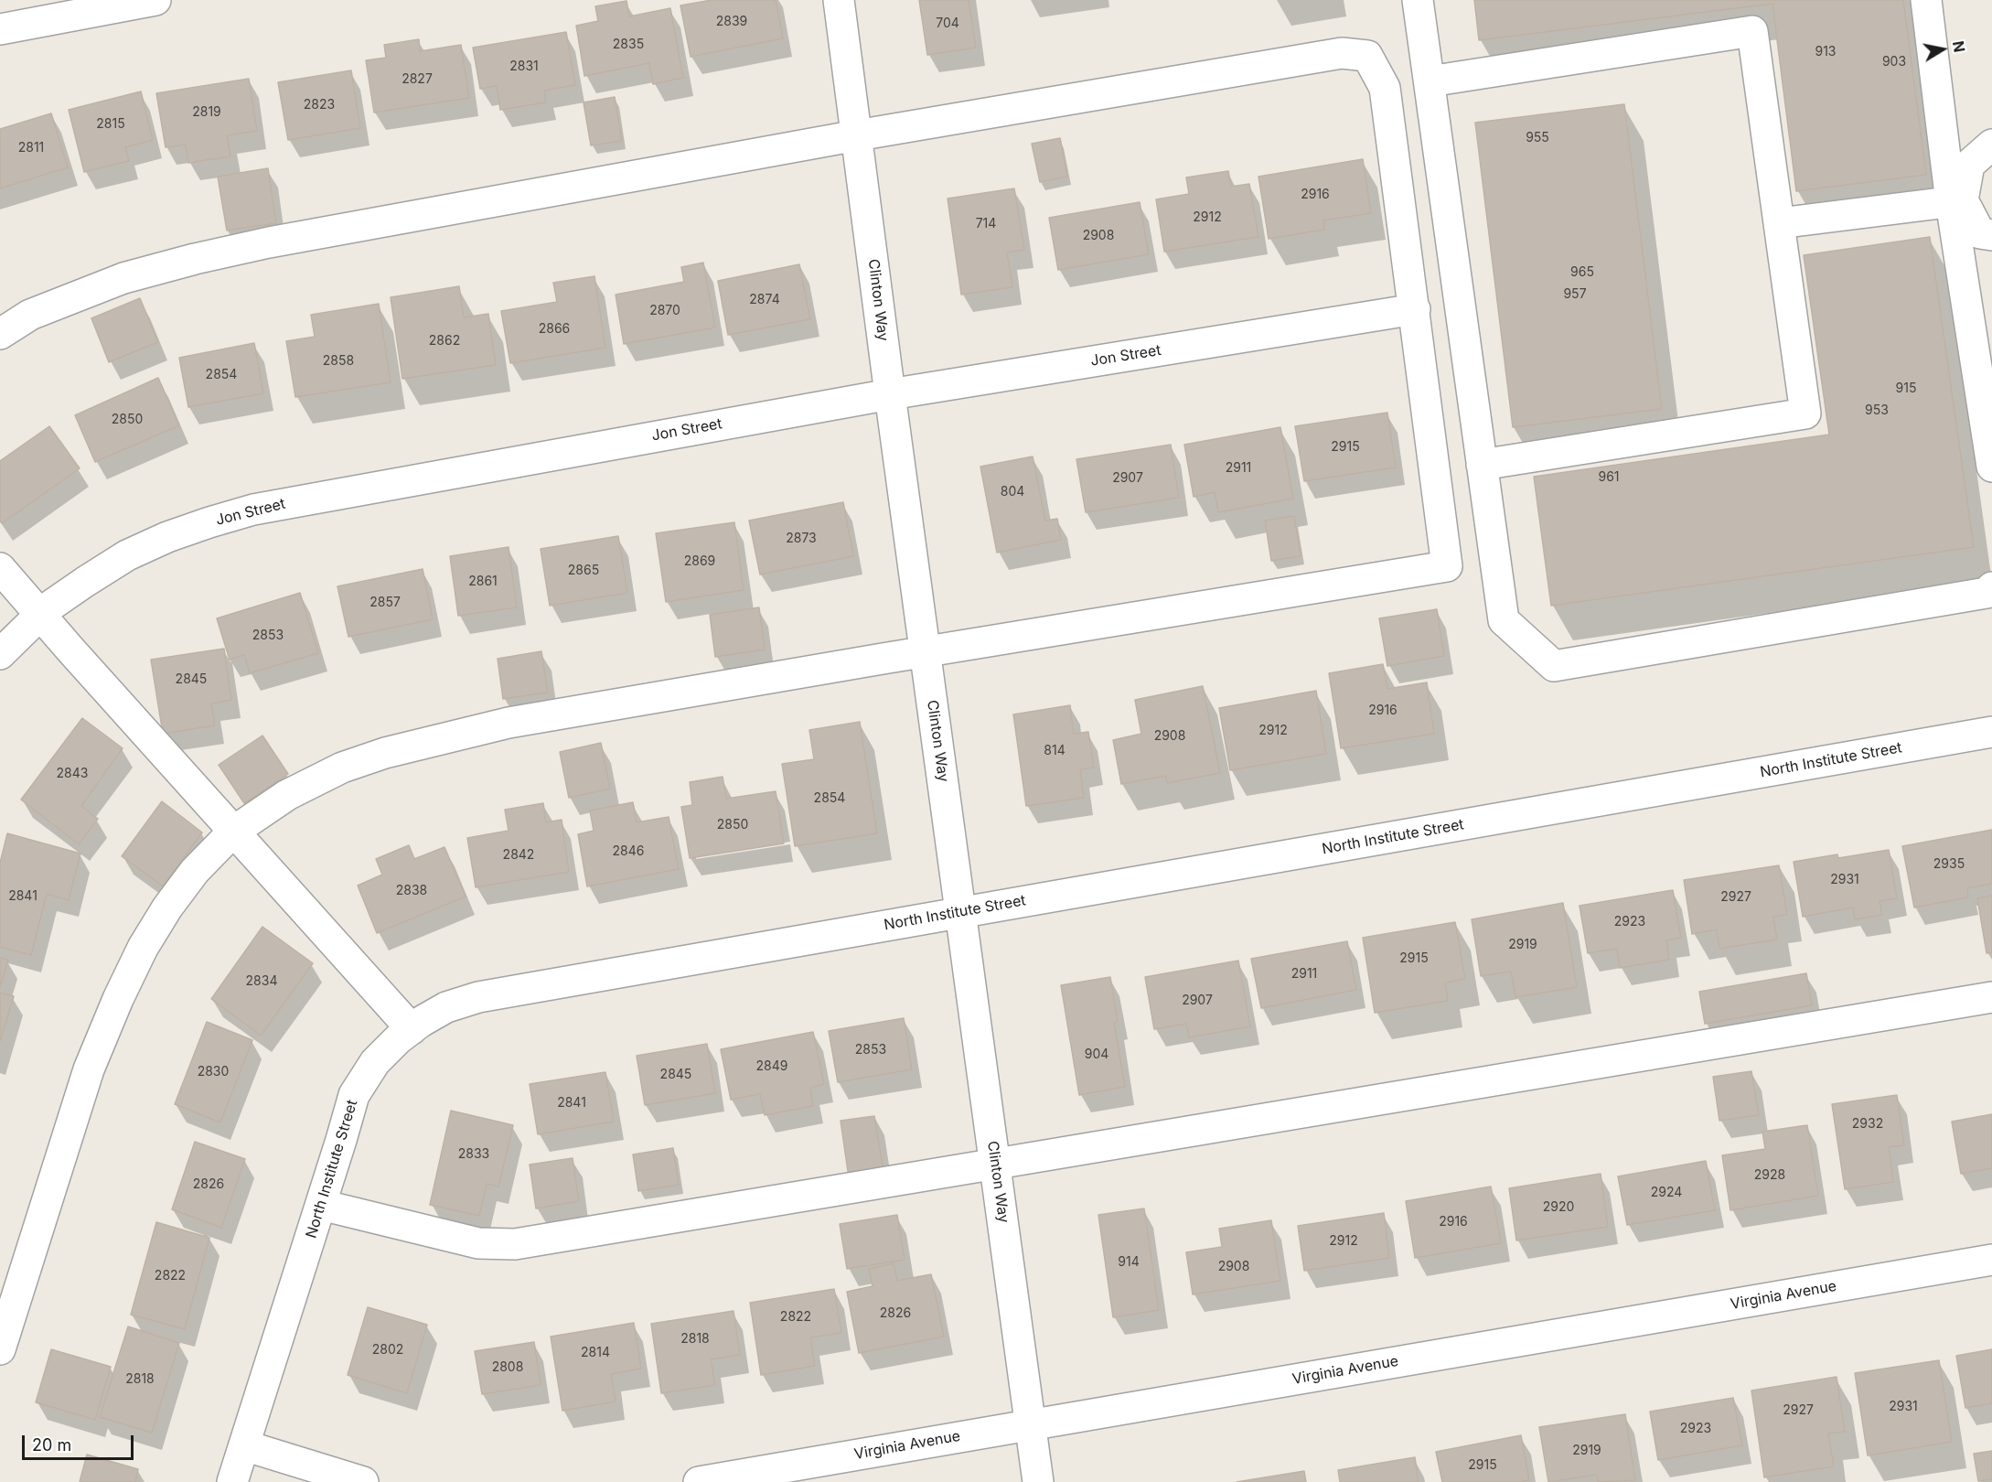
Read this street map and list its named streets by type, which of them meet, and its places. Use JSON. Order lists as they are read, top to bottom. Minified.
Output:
{"streets":{"street":["Clinton Way","Jon Street","North Institute Street","Virginia Avenue"]},"crossings":[["Clinton Way","Jon Street"],["Clinton Way","North Institute Street"],["Clinton Way","Virginia Avenue"]],"house_numbers":["2839","704","2835","913","903","2831","2827","2823","2819","2815","955","2811","2916","2912","714","2908","965","957","2874","2870","2866","2862","2858","2854","915","953","2850","2915","2911","961","2907","804","2873","2869","2865","2861","2857","2853","2845","2916","2912","2908","814","2843","2854","2850","2846","2842","2935","2931","2838","2841","2927","2923","2919","2915","2911","2834","2907","2853","904","2849","2830","2845","2841","2932","2833","2928","2826","2924","2920","2916","2912","914","2908","2822","2826","2822","2818","2802","2814","2808","2818","2931","2927","2923","2919","2915"],"scale_bar":"20 m","north":"right"}
